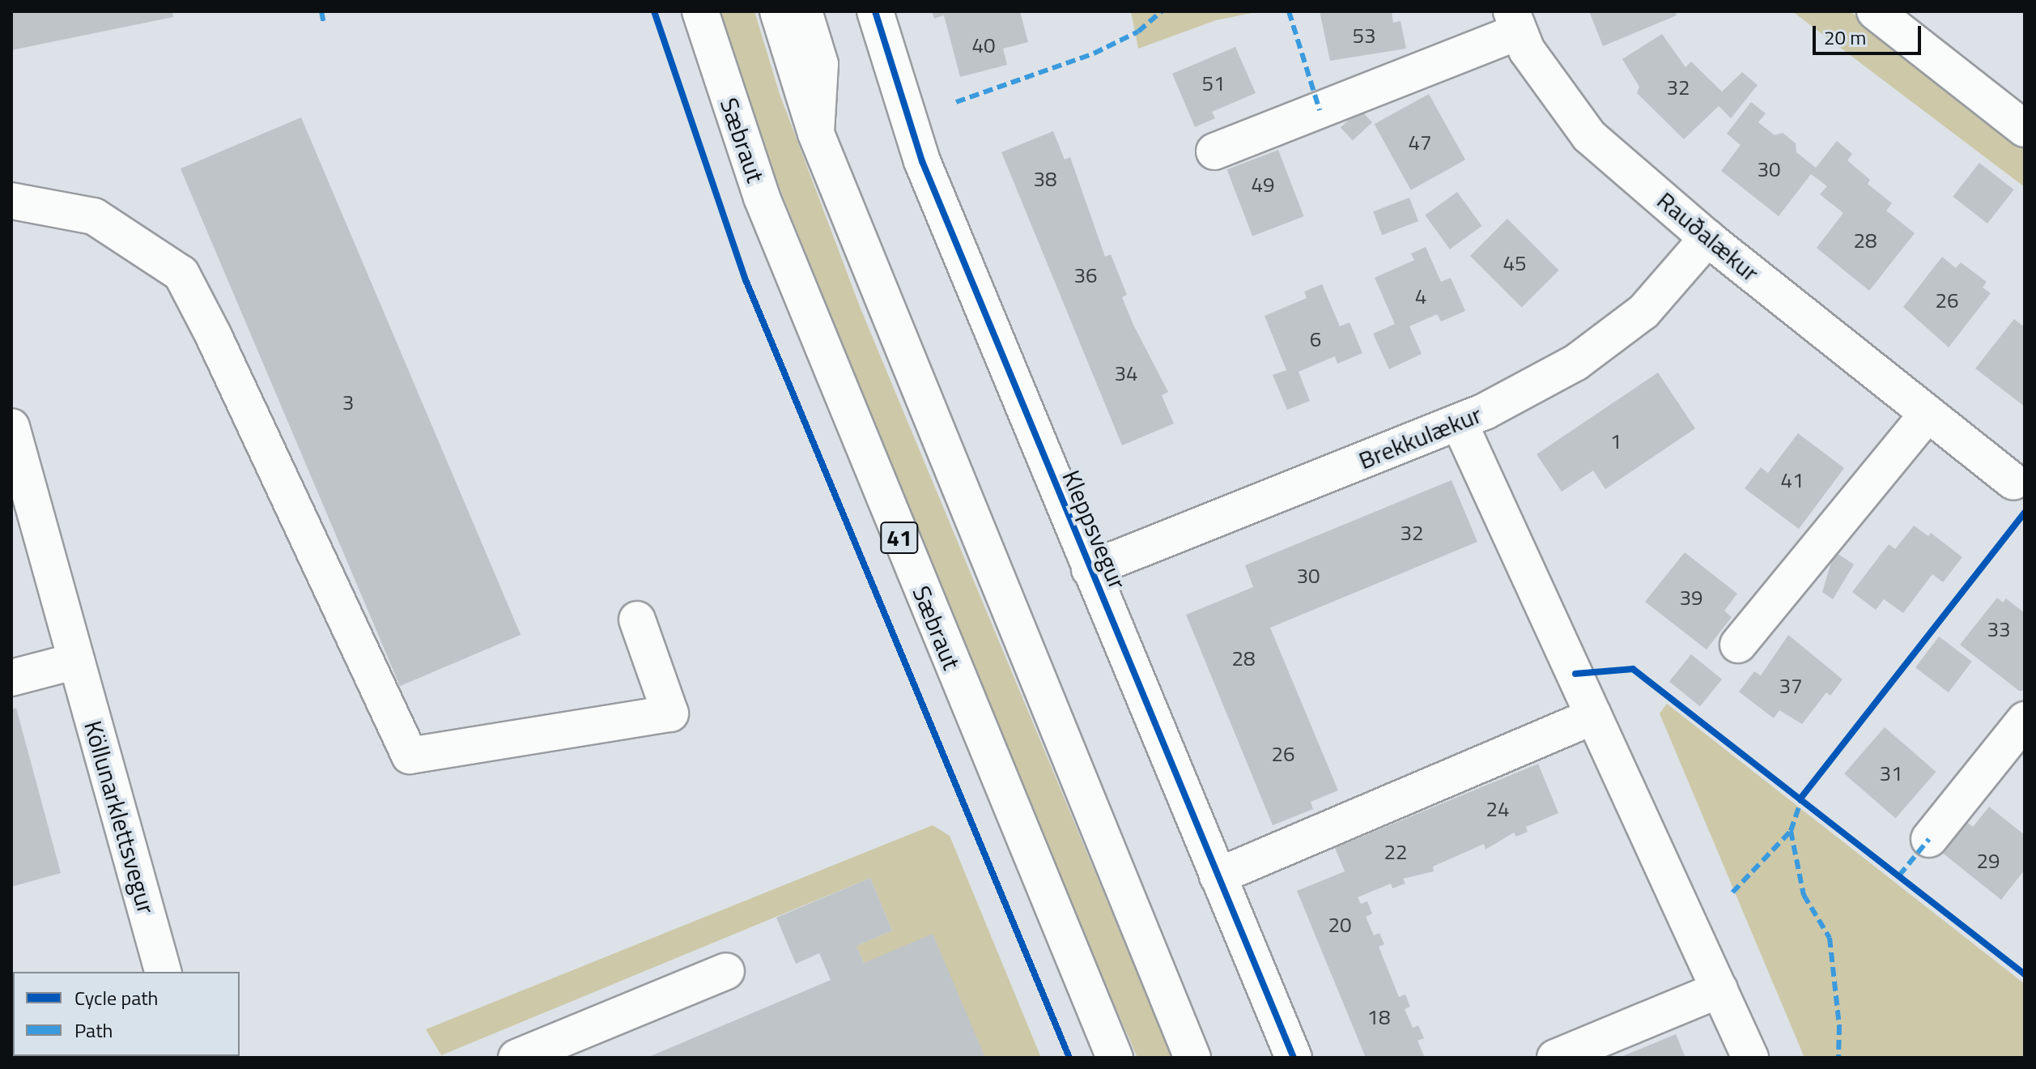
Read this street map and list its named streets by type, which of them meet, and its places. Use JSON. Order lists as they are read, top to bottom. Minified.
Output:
{"streets":{"street":["Sæbraut","Rauðalækur","Brekkulækur","Kleppsvegur","41","Köllunarklettsvegur"]},"crossings":[["Rauðalækur","Brekkulækur"],["Brekkulækur","Kleppsvegur"]],"house_numbers":["53","40","51","32","47","30","38","49","28","45","36","4","26","6","34","3","1","41","32","30","39","33","28","37","26","31","24","22","29","20","18"],"legend":["Cycle path","Path"],"scale_bar":"20 m"}
